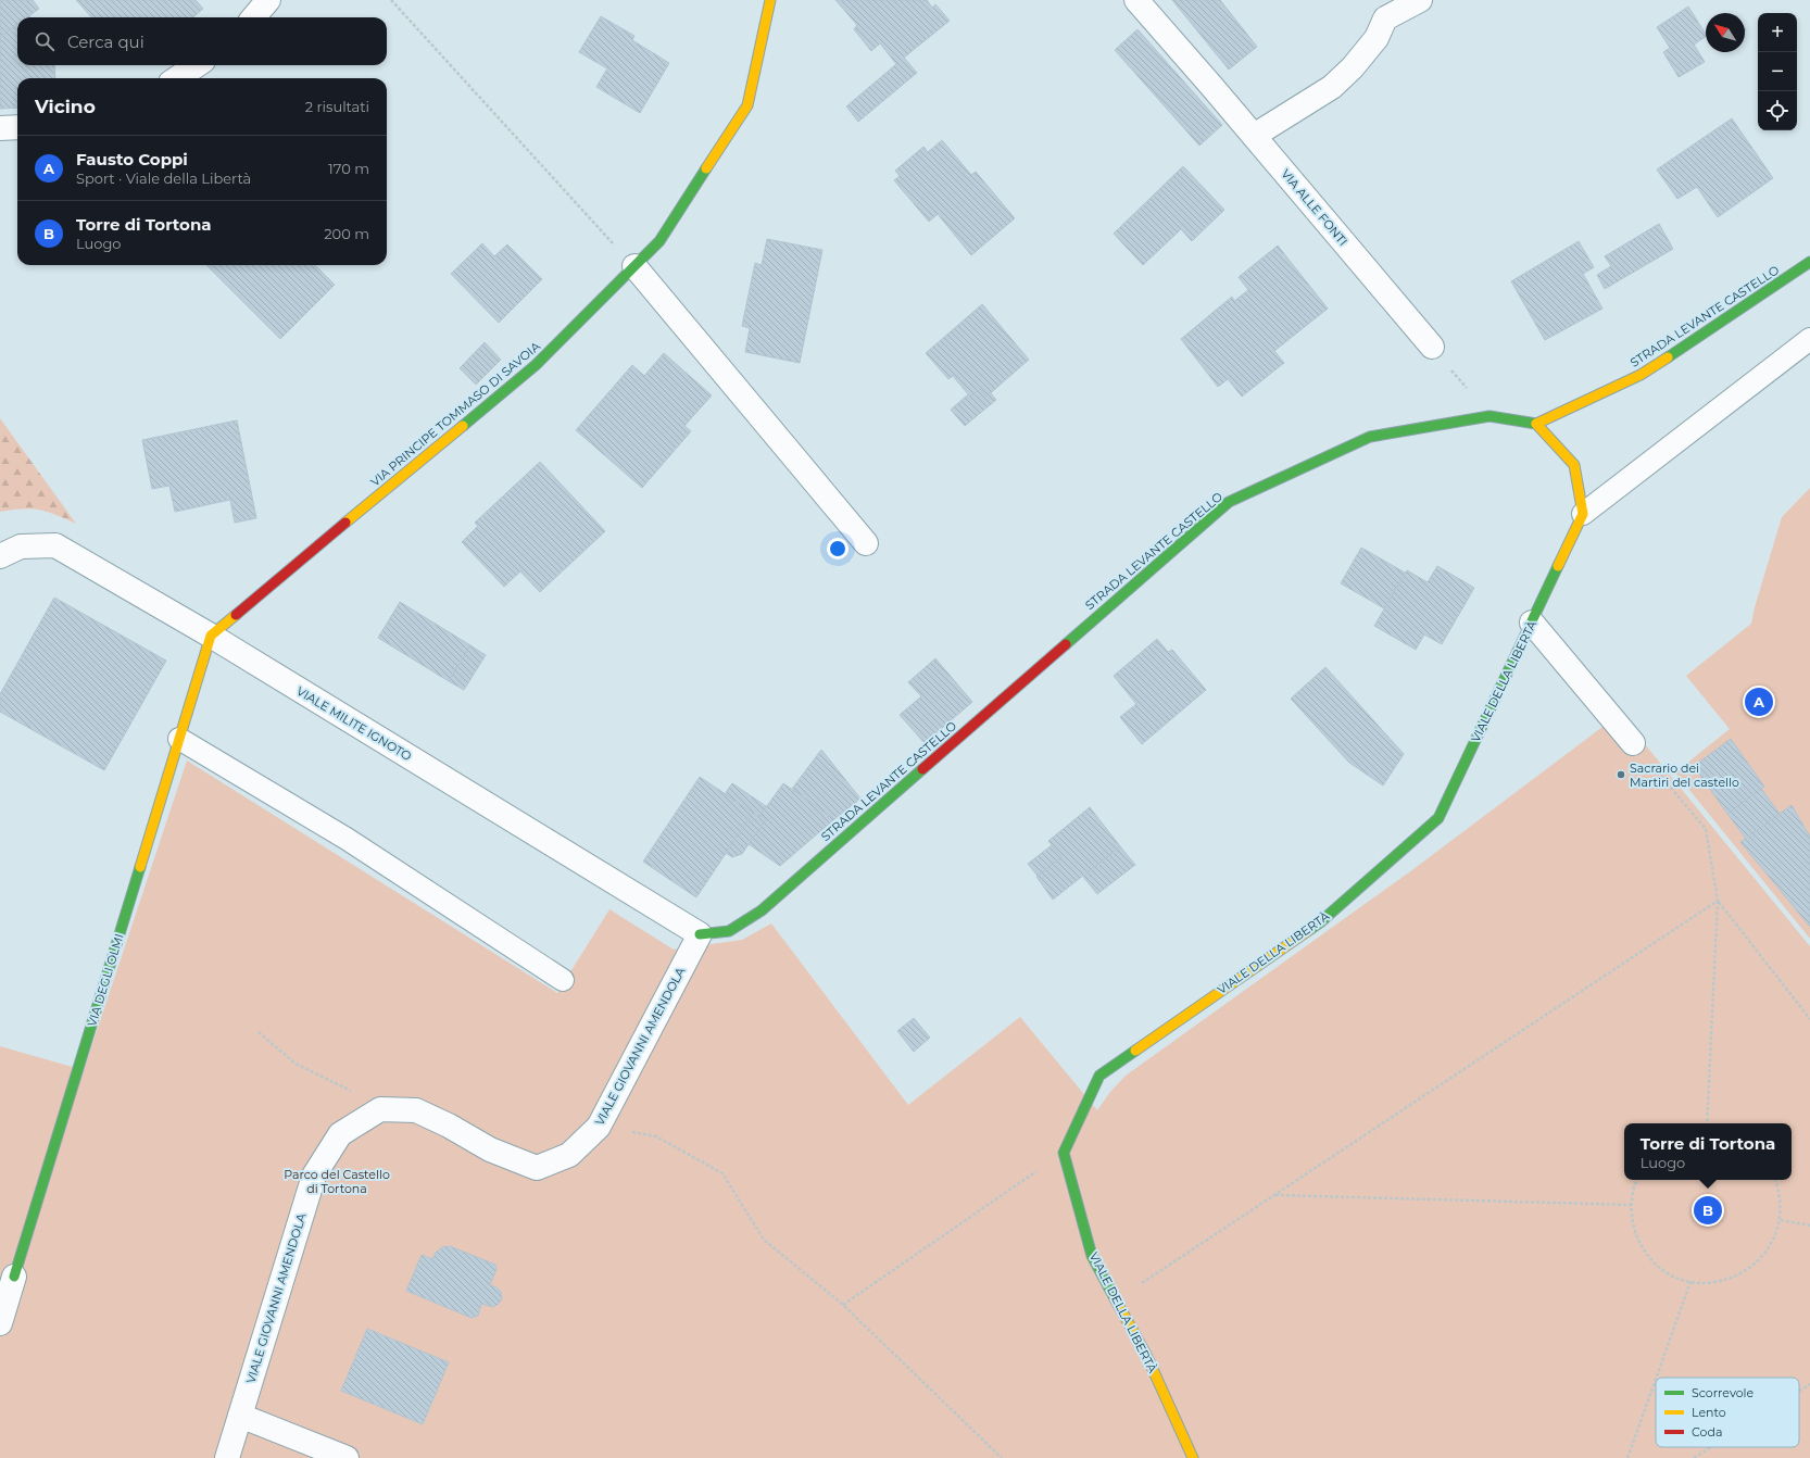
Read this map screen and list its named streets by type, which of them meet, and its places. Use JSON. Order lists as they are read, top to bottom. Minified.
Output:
{"streets":{"street":["VIA ALLE FONTI","STRADA LEVANTE CASTELLO","VIA PRINCIPE TOMMASO DI SAVOIA","VIALE DELLA LIBERTÀ","VIALE MILITE IGNOTO","VIA DEGLI OLMI","VIALE GIOVANNI AMENDOLA"]},"crossings":[["STRADA LEVANTE CASTELLO","VIALE MILITE IGNOTO"],["STRADA LEVANTE CASTELLO","VIALE GIOVANNI AMENDOLA"],["VIA PRINCIPE TOMMASO DI SAVOIA","VIALE MILITE IGNOTO"],["VIA PRINCIPE TOMMASO DI SAVOIA","VIA DEGLI OLMI"],["VIALE MILITE IGNOTO","VIA DEGLI OLMI"],["VIALE MILITE IGNOTO","VIALE GIOVANNI AMENDOLA"]],"parks":["Parco del Castello di Tortona"],"places":["Sacrario dei Martiri del castello"],"legend":["Scorrevole","Lento","Coda"],"north":"top left","page":{"map_buttons":["+","−"],"search":"Cerca qui","heading":["Vicino","2 risultati"],"list":[{"mark":"A","name":"Fausto Coppi","note":"Sport · Viale della Libertà","value":"170 m"},{"mark":"B","name":"Torre di Tortona","note":"Luogo","value":"200 m"}],"pins":["A","B"],"popup":["Torre di Tortona","Luogo"]}}
